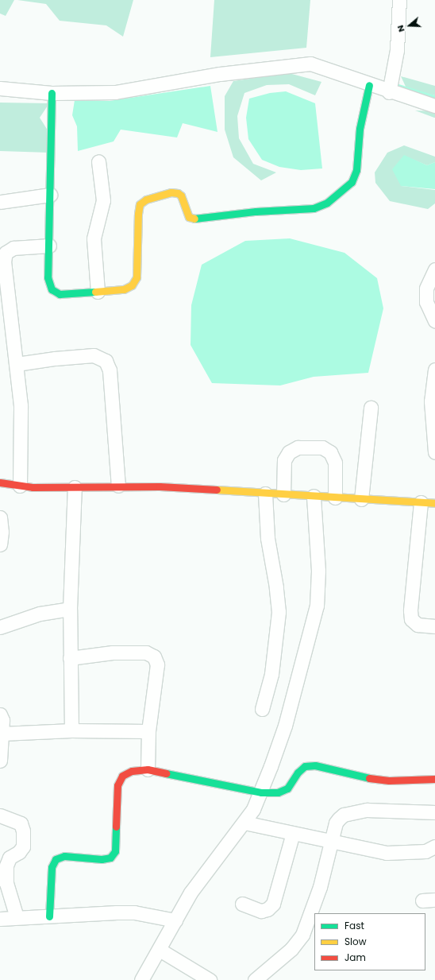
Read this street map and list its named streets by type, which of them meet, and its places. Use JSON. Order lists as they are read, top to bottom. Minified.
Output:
{"legend":["Fast","Slow","Jam"],"north":"left"}
